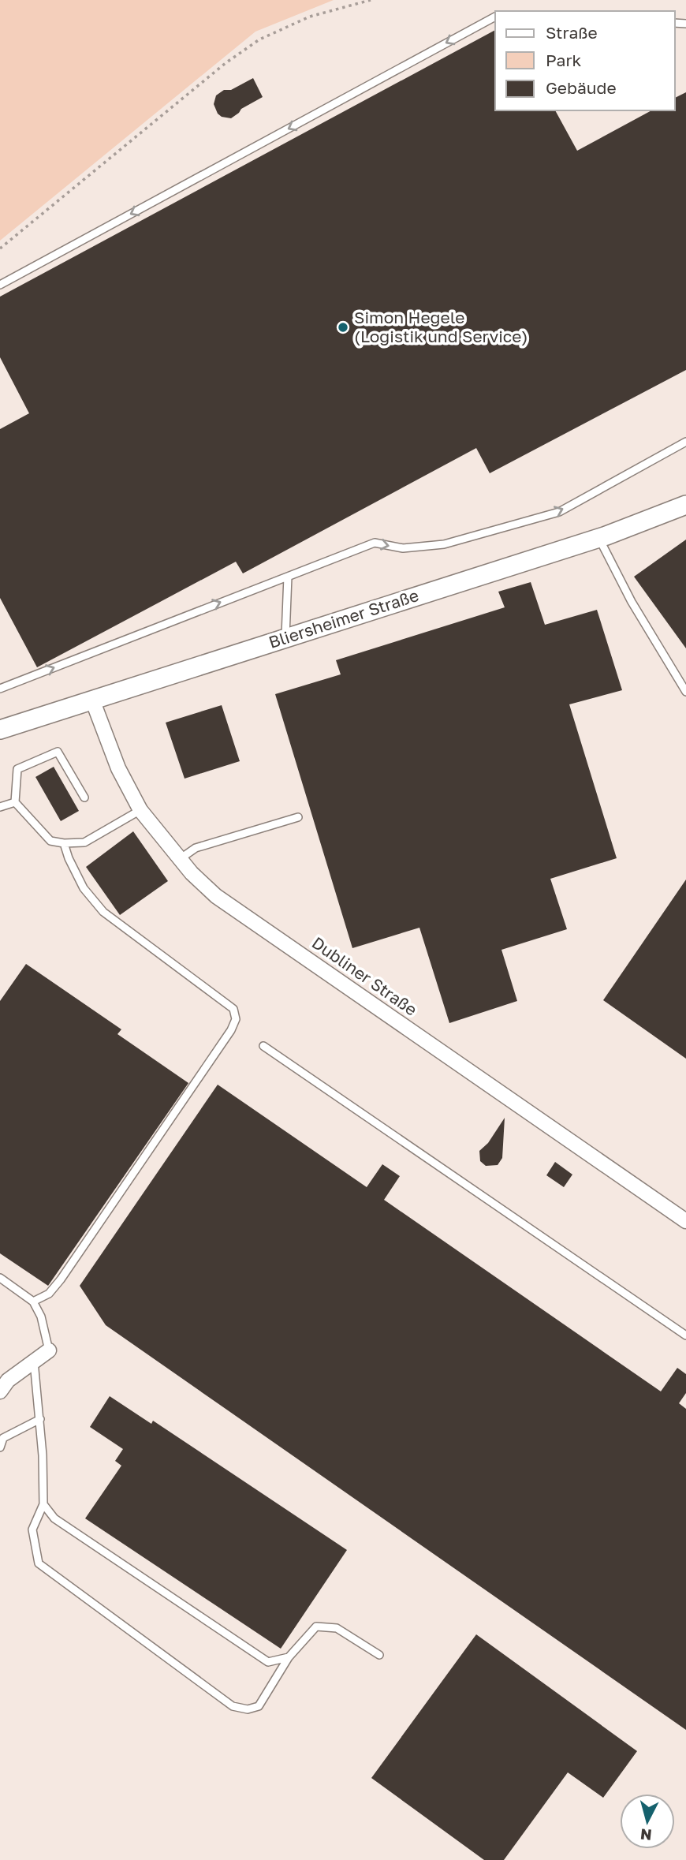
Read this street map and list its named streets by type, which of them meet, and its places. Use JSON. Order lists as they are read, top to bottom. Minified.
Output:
{"streets":{"street":["Bliersheimer Straße","Dubliner Straße"]},"crossings":[["Bliersheimer Straße","Dubliner Straße"]],"places":["Simon Hegele (Logistik und Service)"],"legend":["Straße","Park","Gebäude"],"north":"bottom"}
